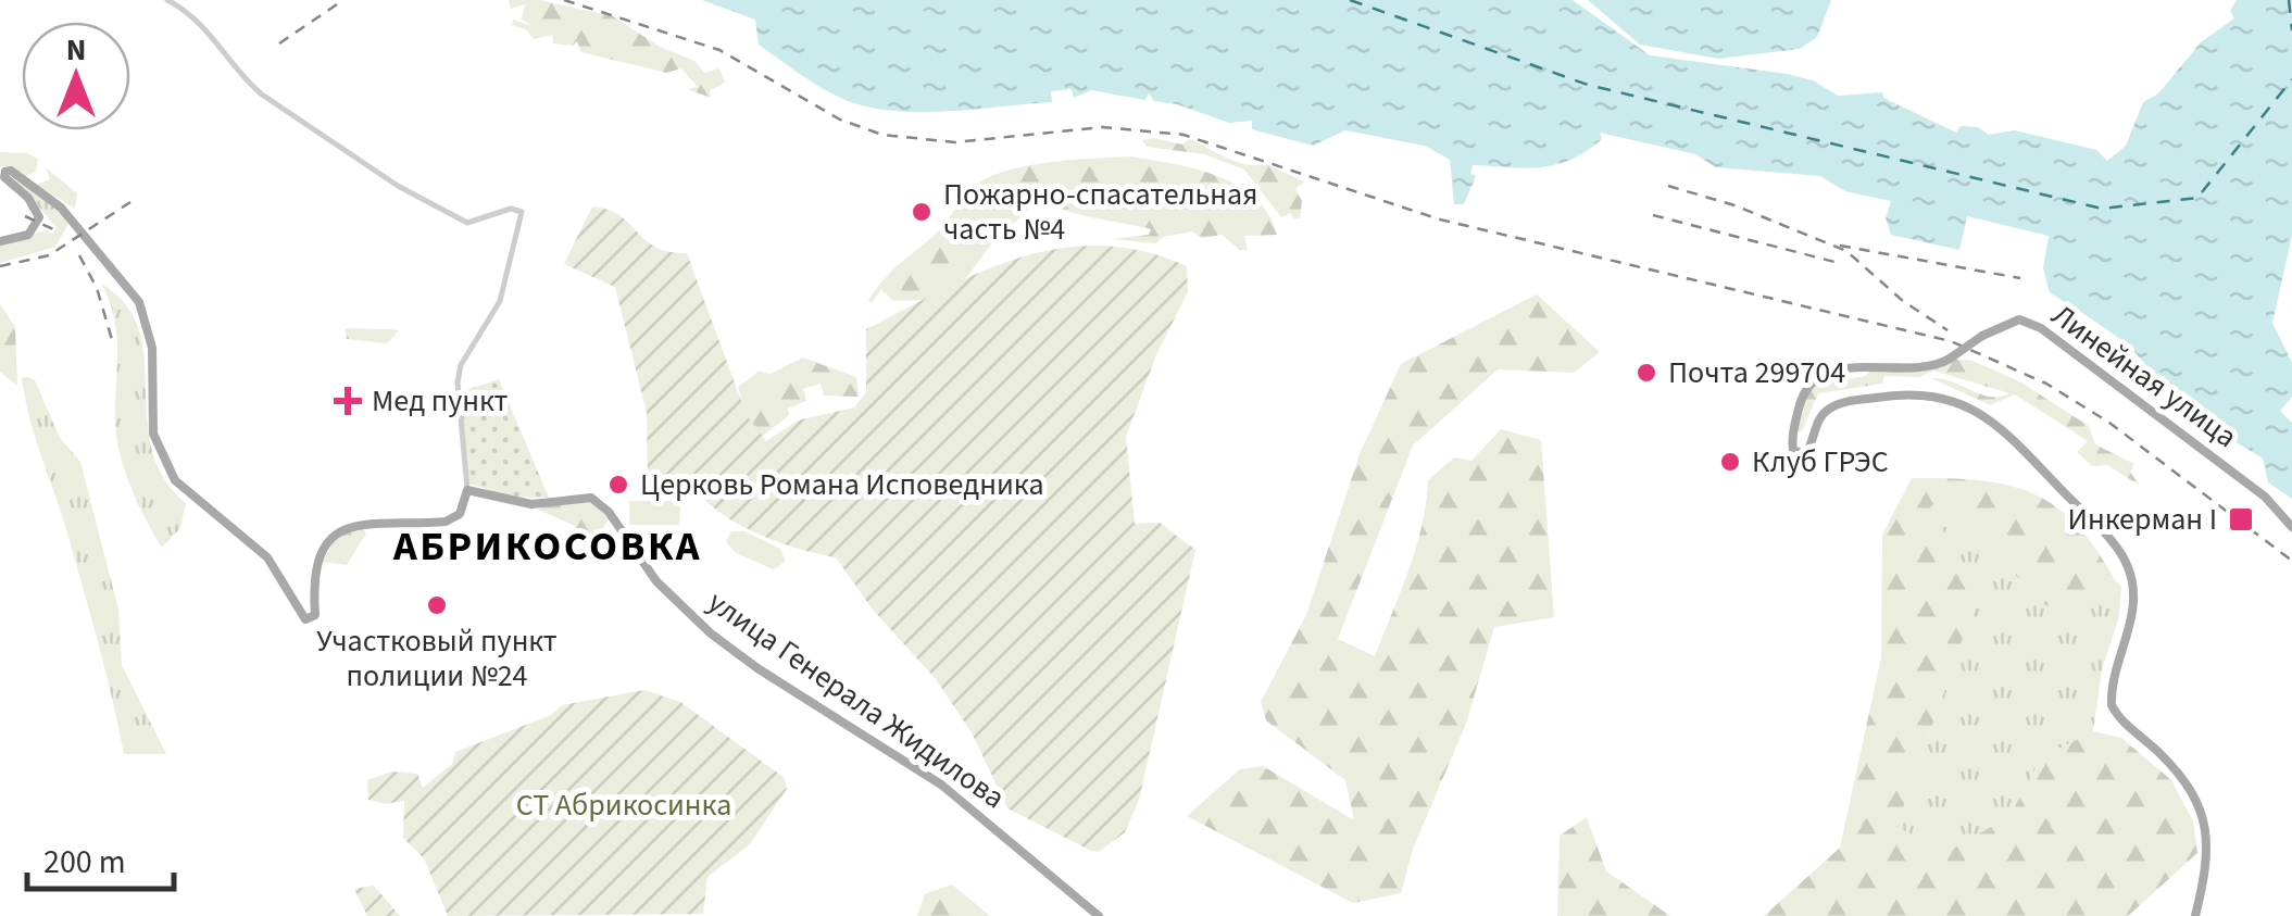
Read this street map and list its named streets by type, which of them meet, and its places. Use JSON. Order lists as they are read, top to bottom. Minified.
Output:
{"streets":{"main road":["Линейная улица","улица Генерала Жидилова"]},"districts":["АБРИКОСОВКА"],"parks":["СТ Абрикосинка"],"places":{"other":["Пожарно-спасательная часть №4","Почта 299704","Клуб ГРЭС","Церковь Романа Исповедника","Участковый пункт полиции №24"],"health":["Мед пункт"],"transit":["Инкерман I"]},"scale_bar":"200 m","north":"top"}
